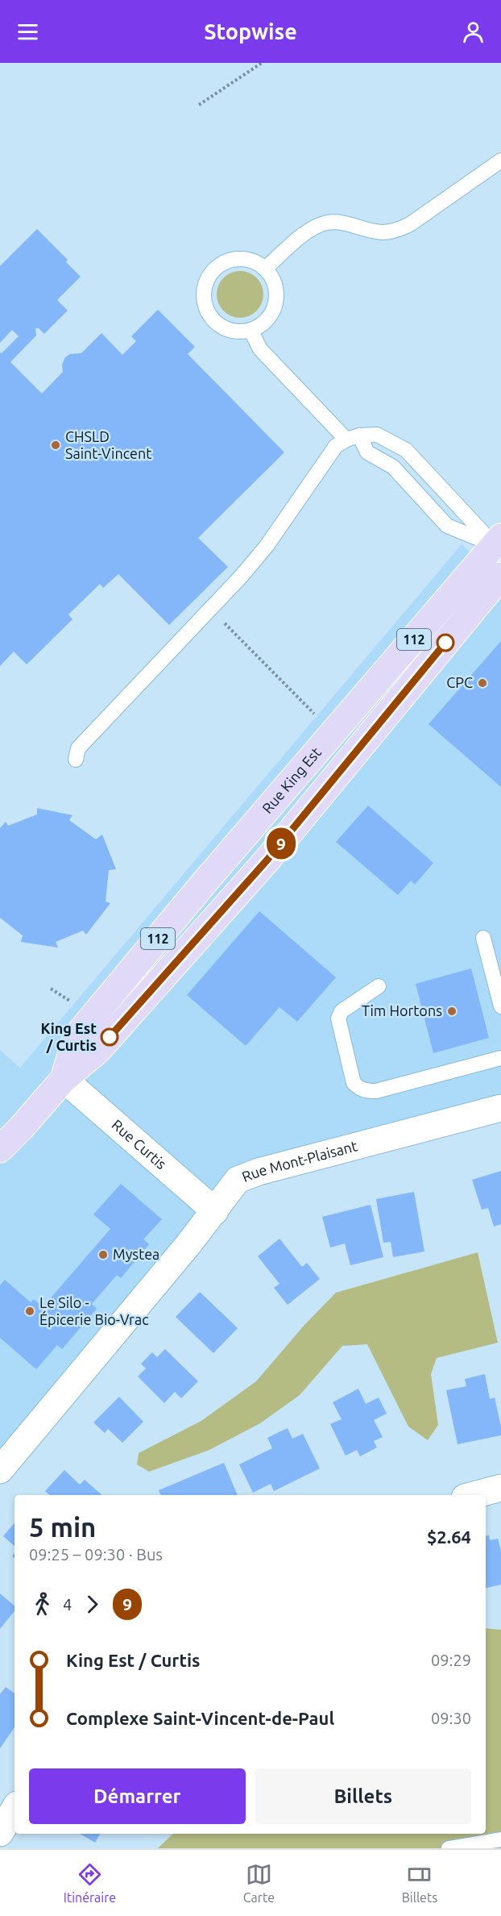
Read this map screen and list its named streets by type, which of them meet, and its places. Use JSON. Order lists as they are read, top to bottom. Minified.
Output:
{"streets":{"main road":["112","Rue King Est"],"street":["Rue Curtis","Rue Mont-Plaisant"]},"crossings":[["Rue King Est","Rue Curtis"],["Rue Curtis","Rue Mont-Plaisant"]],"places":["CHSLD Saint-Vincent","CPC","Tim Hortons","King Est / Curtis","Mystea","Le Silo - Épicerie Bio-Vrac"],"lines":["bus line 9"],"page":{"header":"Stopwise","on_map":"9","heading":["5 min","09:25 – 09:30 · Bus","$2.64"],"legs":["4","9"],"list":[{"name":"King Est / Curtis","value":"09:29"},{"name":"Complexe Saint-Vincent-de-Paul","value":"09:30"}],"buttons":["Démarrer","Billets"],"tabs":["Itinéraire","Carte","Billets"]}}
